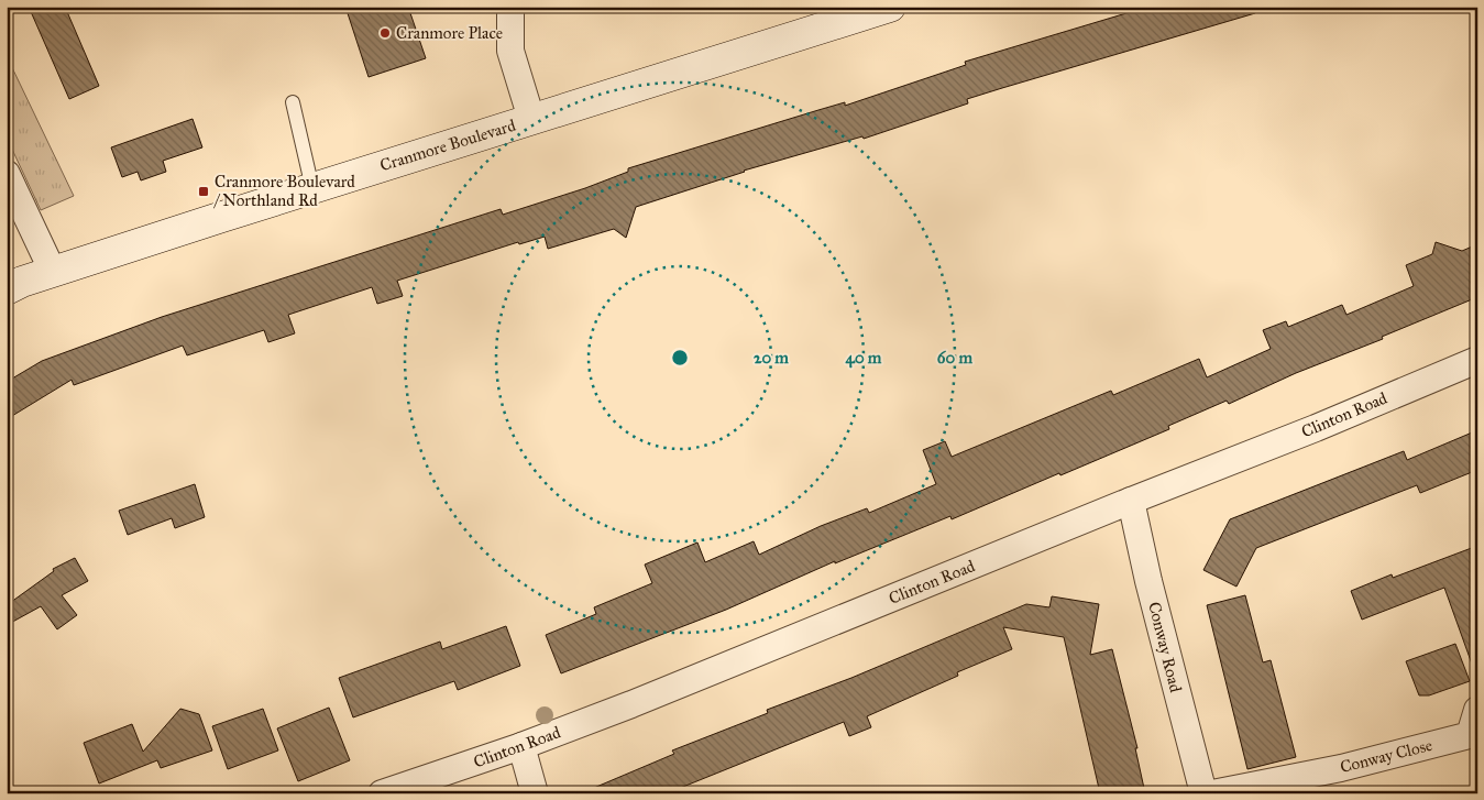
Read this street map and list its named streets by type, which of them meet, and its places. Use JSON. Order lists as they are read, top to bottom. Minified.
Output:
{"streets":{"street":["Cranmore Boulevard","Clinton Road","Conway Road","Conway Close"]},"crossings":[["Clinton Road","Conway Road"]],"places":{"other":["Cranmore Place"],"transit":["Cranmore Boulevard / Northland Rd"]},"rings":["20 m","40 m","60 m"]}
